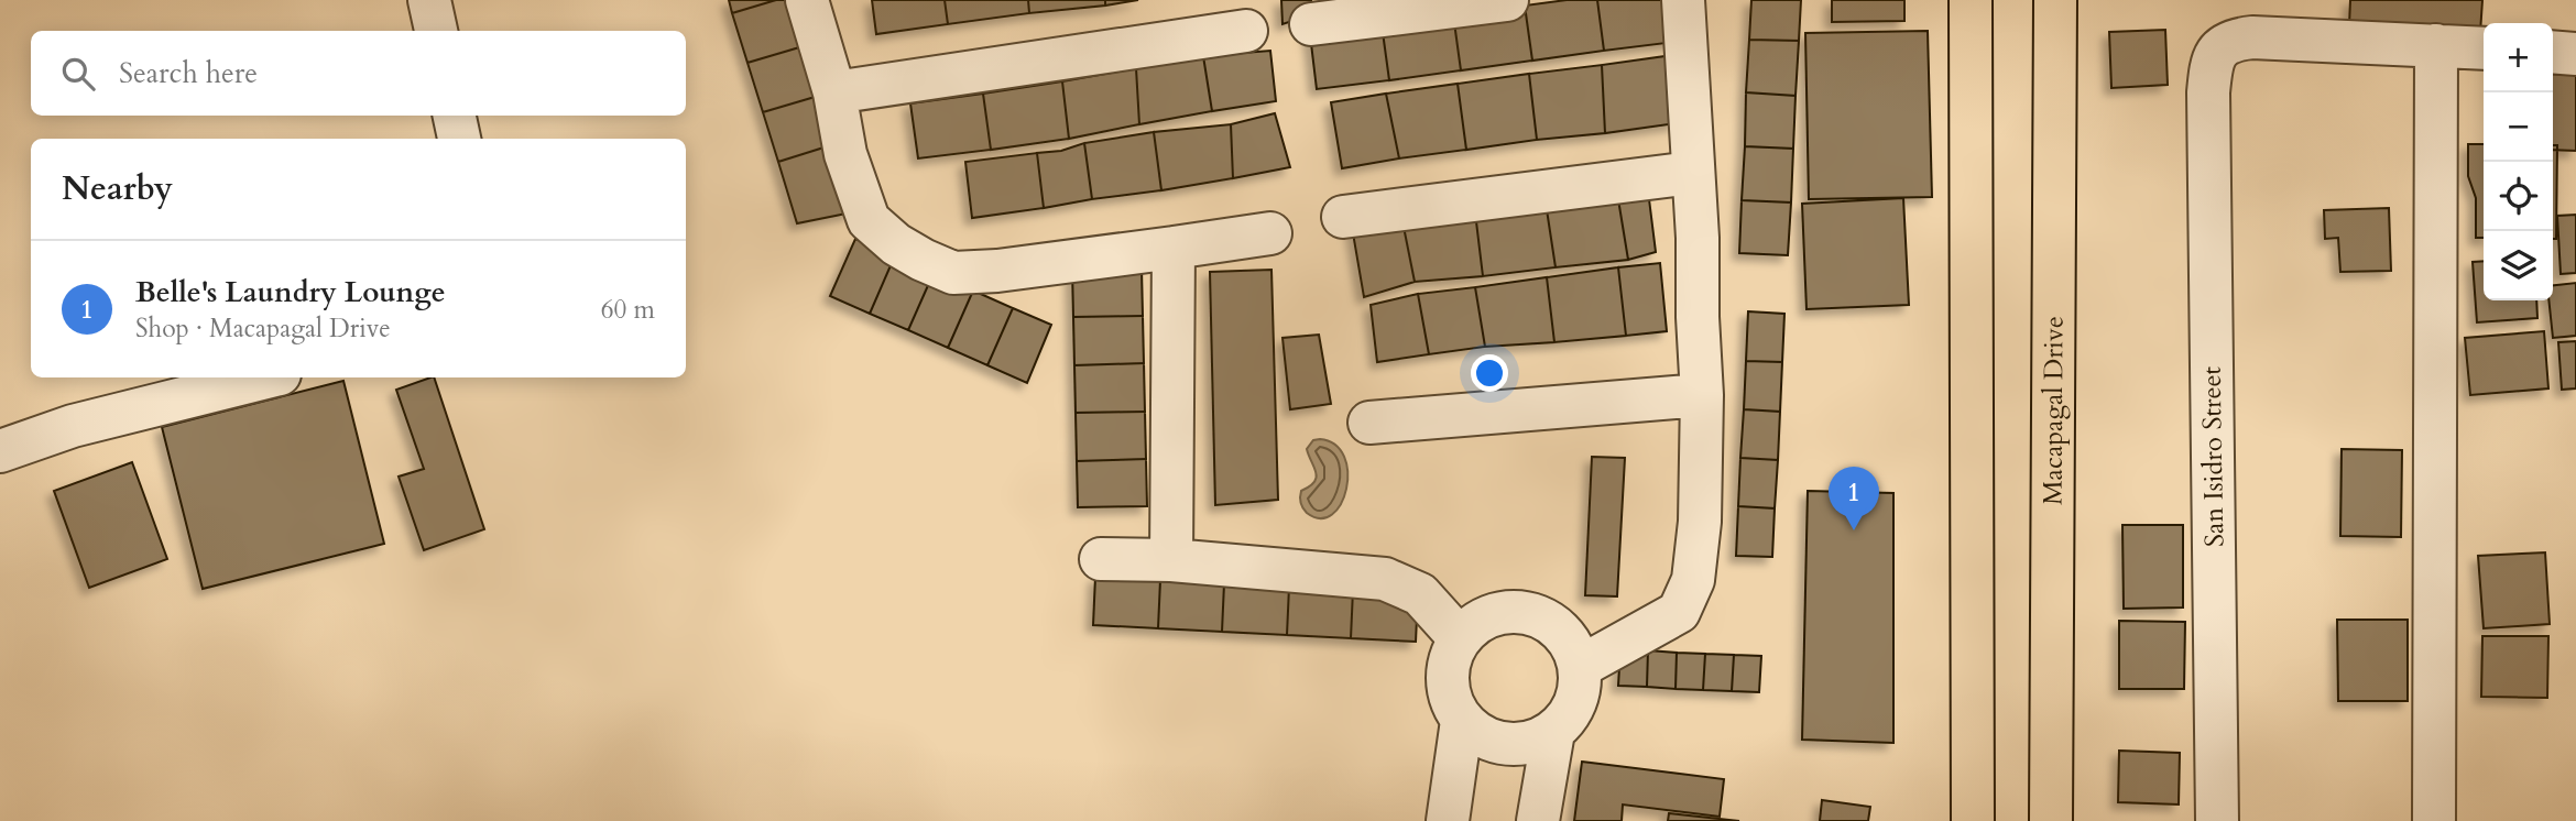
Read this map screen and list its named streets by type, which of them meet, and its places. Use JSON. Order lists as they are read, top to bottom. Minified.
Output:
{"streets":{"main road":["Macapagal Drive"],"street":["San Isidro Street"]},"page":{"map_buttons":["+","−"],"search":"Search here","heading":"Nearby","list":[{"mark":"1","name":"Belle's Laundry Lounge","note":"Shop · Macapagal Drive","value":"60 m"}],"pins":"1"}}
